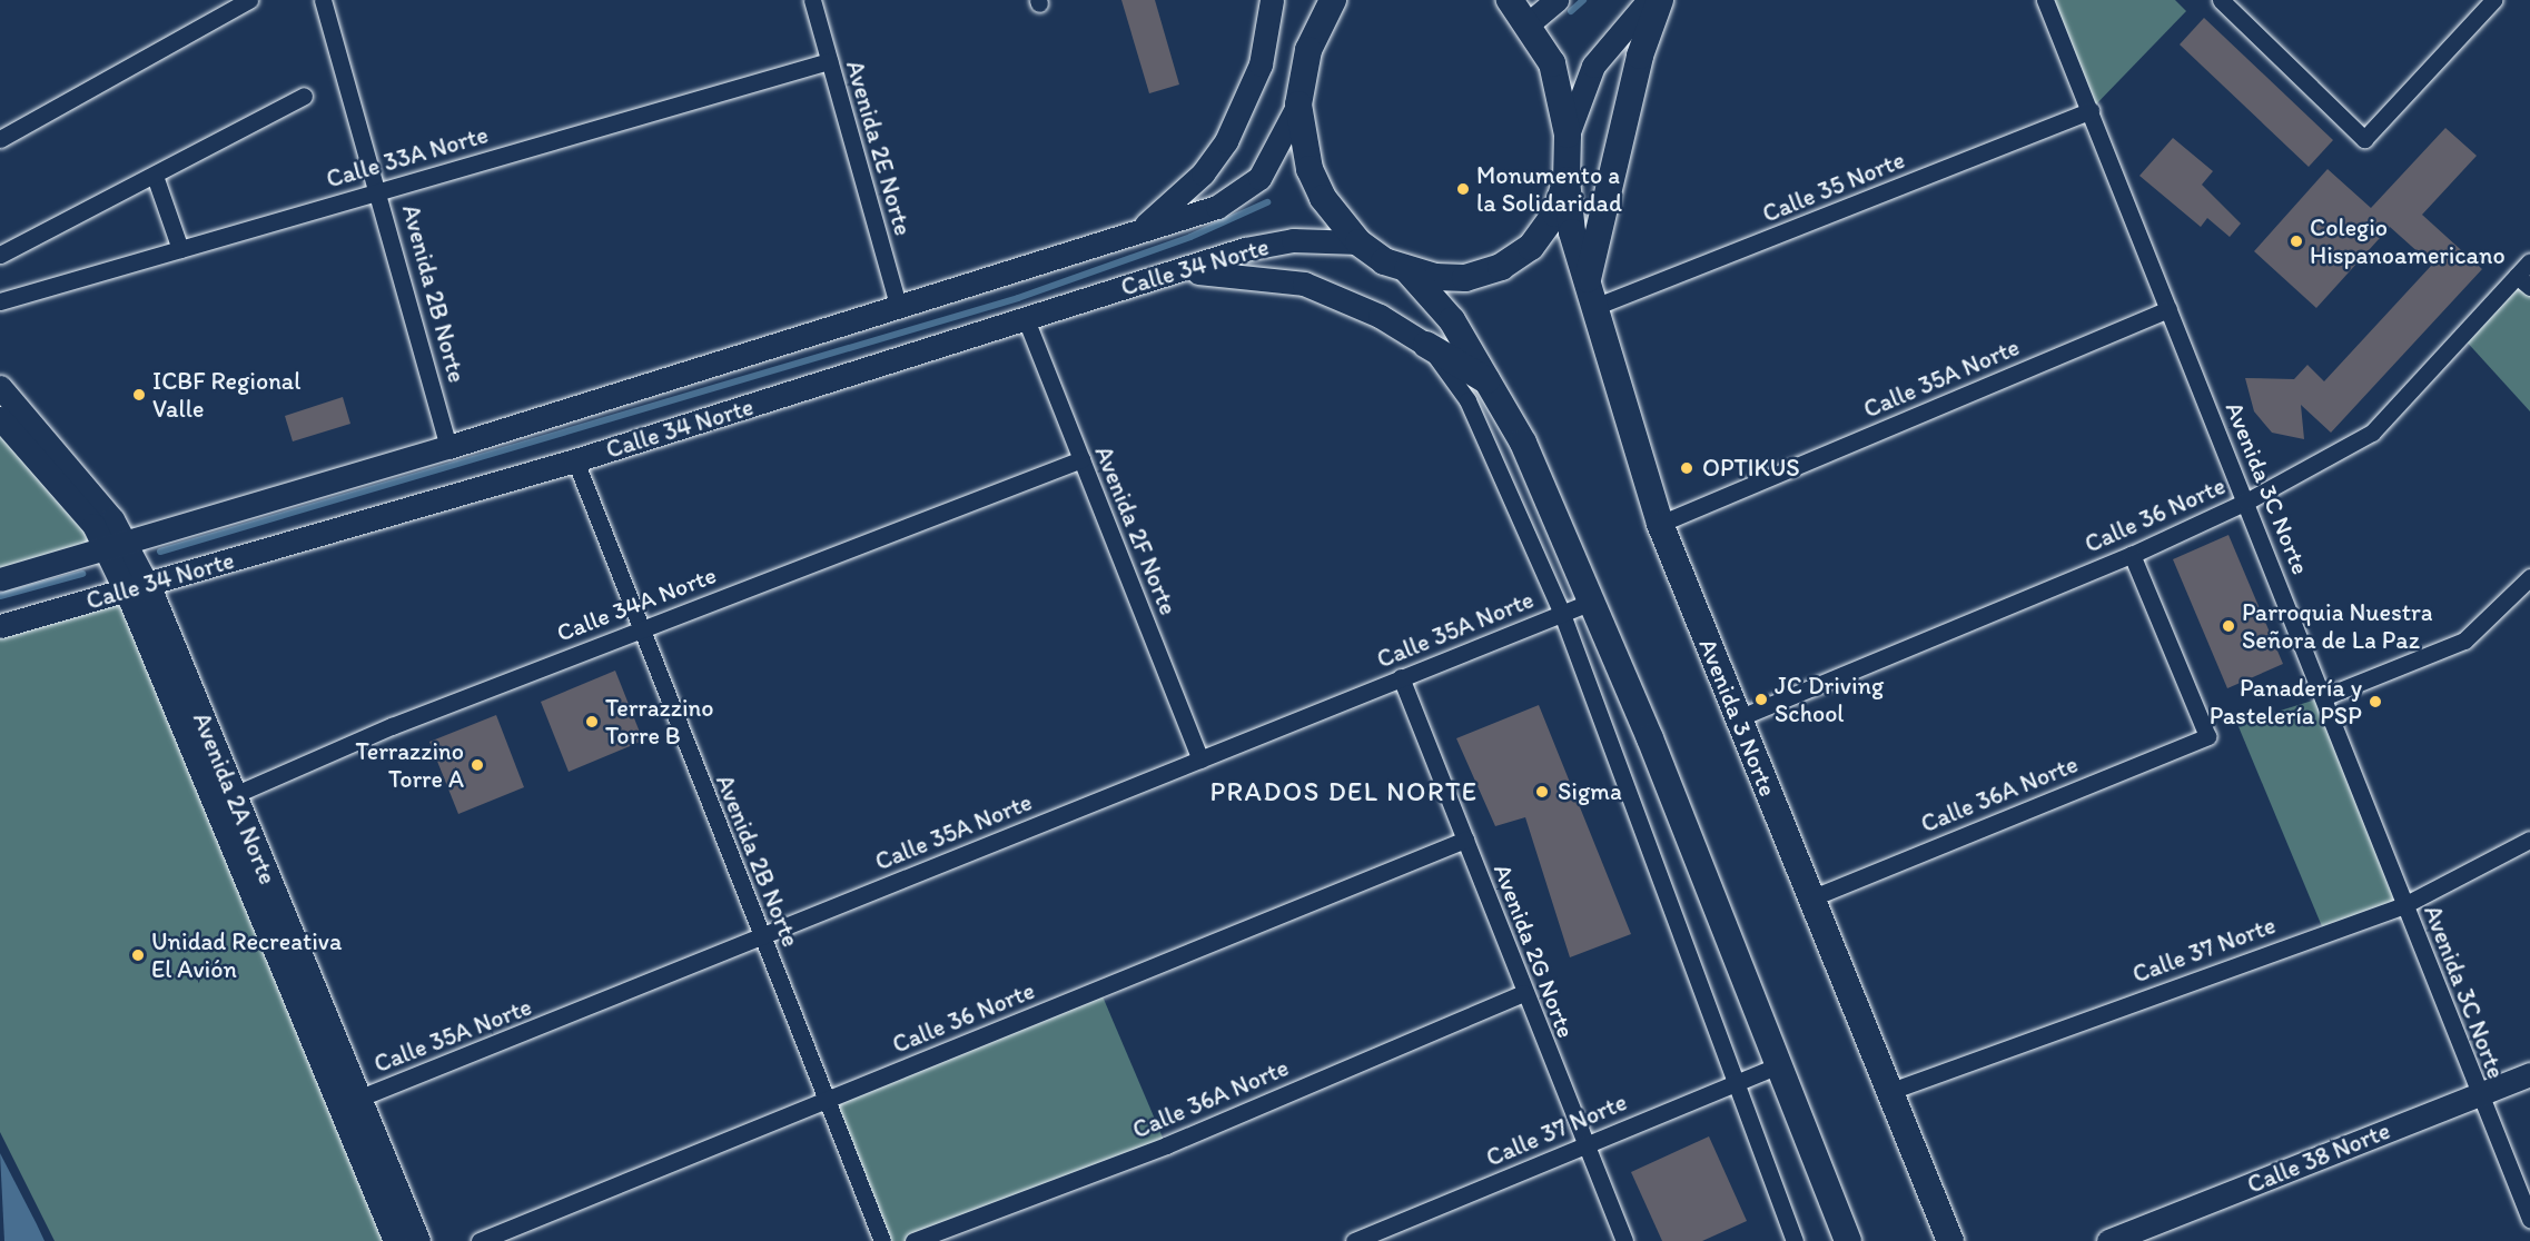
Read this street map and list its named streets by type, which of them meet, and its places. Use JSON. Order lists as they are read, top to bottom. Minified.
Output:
{"streets":{"main road":["Calle 34 Norte","Avenida 3 Norte","Avenida 2A Norte","Calle 38 Norte"],"street":["Avenida 2E Norte","Calle 33A Norte","Calle 35 Norte","Avenida 2B Norte","Calle 35A Norte","Avenida 3C Norte","Calle 36 Norte","Avenida 2F Norte","Calle 34A Norte","Calle 36A Norte","Calle 37 Norte","Avenida 2G Norte"]},"crossings":[["Avenida 2E Norte","Calle 33A Norte"],["Avenida 2E Norte","Calle 34 Norte"],["Calle 33A Norte","Avenida 2B Norte"],["Calle 35 Norte","Avenida 3C Norte"],["Calle 35 Norte","Avenida 3 Norte"],["Calle 34 Norte","Avenida 2B Norte"],["Calle 34 Norte","Avenida 2F Norte"],["Calle 34 Norte","Avenida 2A Norte"],["Avenida 2B Norte","Calle 35A Norte"],["Avenida 2B Norte","Calle 36 Norte"],["Avenida 2B Norte","Calle 34A Norte"],["Calle 35A Norte","Avenida 3C Norte"],["Calle 35A Norte","Avenida 2F Norte"],["Calle 35A Norte","Avenida 3 Norte"],["Calle 35A Norte","Avenida 2A Norte"],["Calle 35A Norte","Avenida 2G Norte"],["Avenida 3C Norte","Calle 36 Norte"],["Avenida 3C Norte","Calle 37 Norte"],["Avenida 3C Norte","Calle 38 Norte"],["Calle 36 Norte","Avenida 3 Norte"],["Calle 36 Norte","Calle 36A Norte"],["Calle 36 Norte","Avenida 2G Norte"],["Avenida 2F Norte","Calle 34A Norte"],["Calle 34A Norte","Avenida 2A Norte"],["Avenida 3 Norte","Calle 36A Norte"],["Avenida 3 Norte","Calle 37 Norte"],["Calle 36A Norte","Avenida 2G Norte"],["Calle 37 Norte","Avenida 2G Norte"]],"districts":["PRADOS DEL NORTE"],"places":["Monumento a la Solidaridad","Colegio Hispanoamericano","ICBF Regional Valle","OPTIKUS","Parroquia Nuestra Señora de La Paz","JC Driving School","Panadería y Pastelería PSP","Terrazzino Torre B","Terrazzino Torre A","Sigma","Unidad Recreativa El Avión"]}
